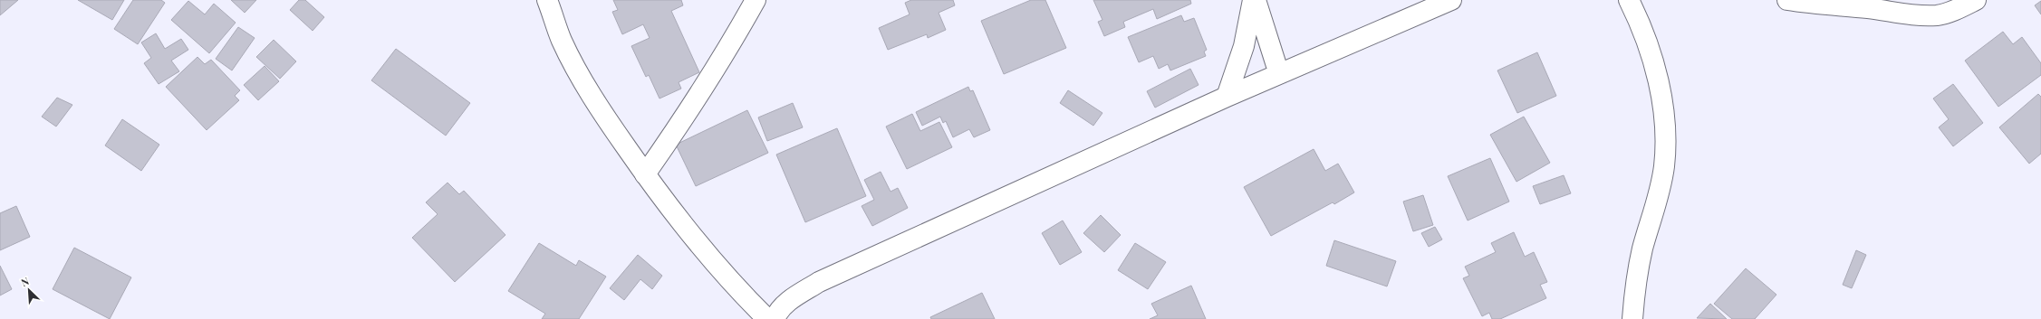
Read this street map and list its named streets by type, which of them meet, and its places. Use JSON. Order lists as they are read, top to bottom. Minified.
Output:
{"north":"top left"}
